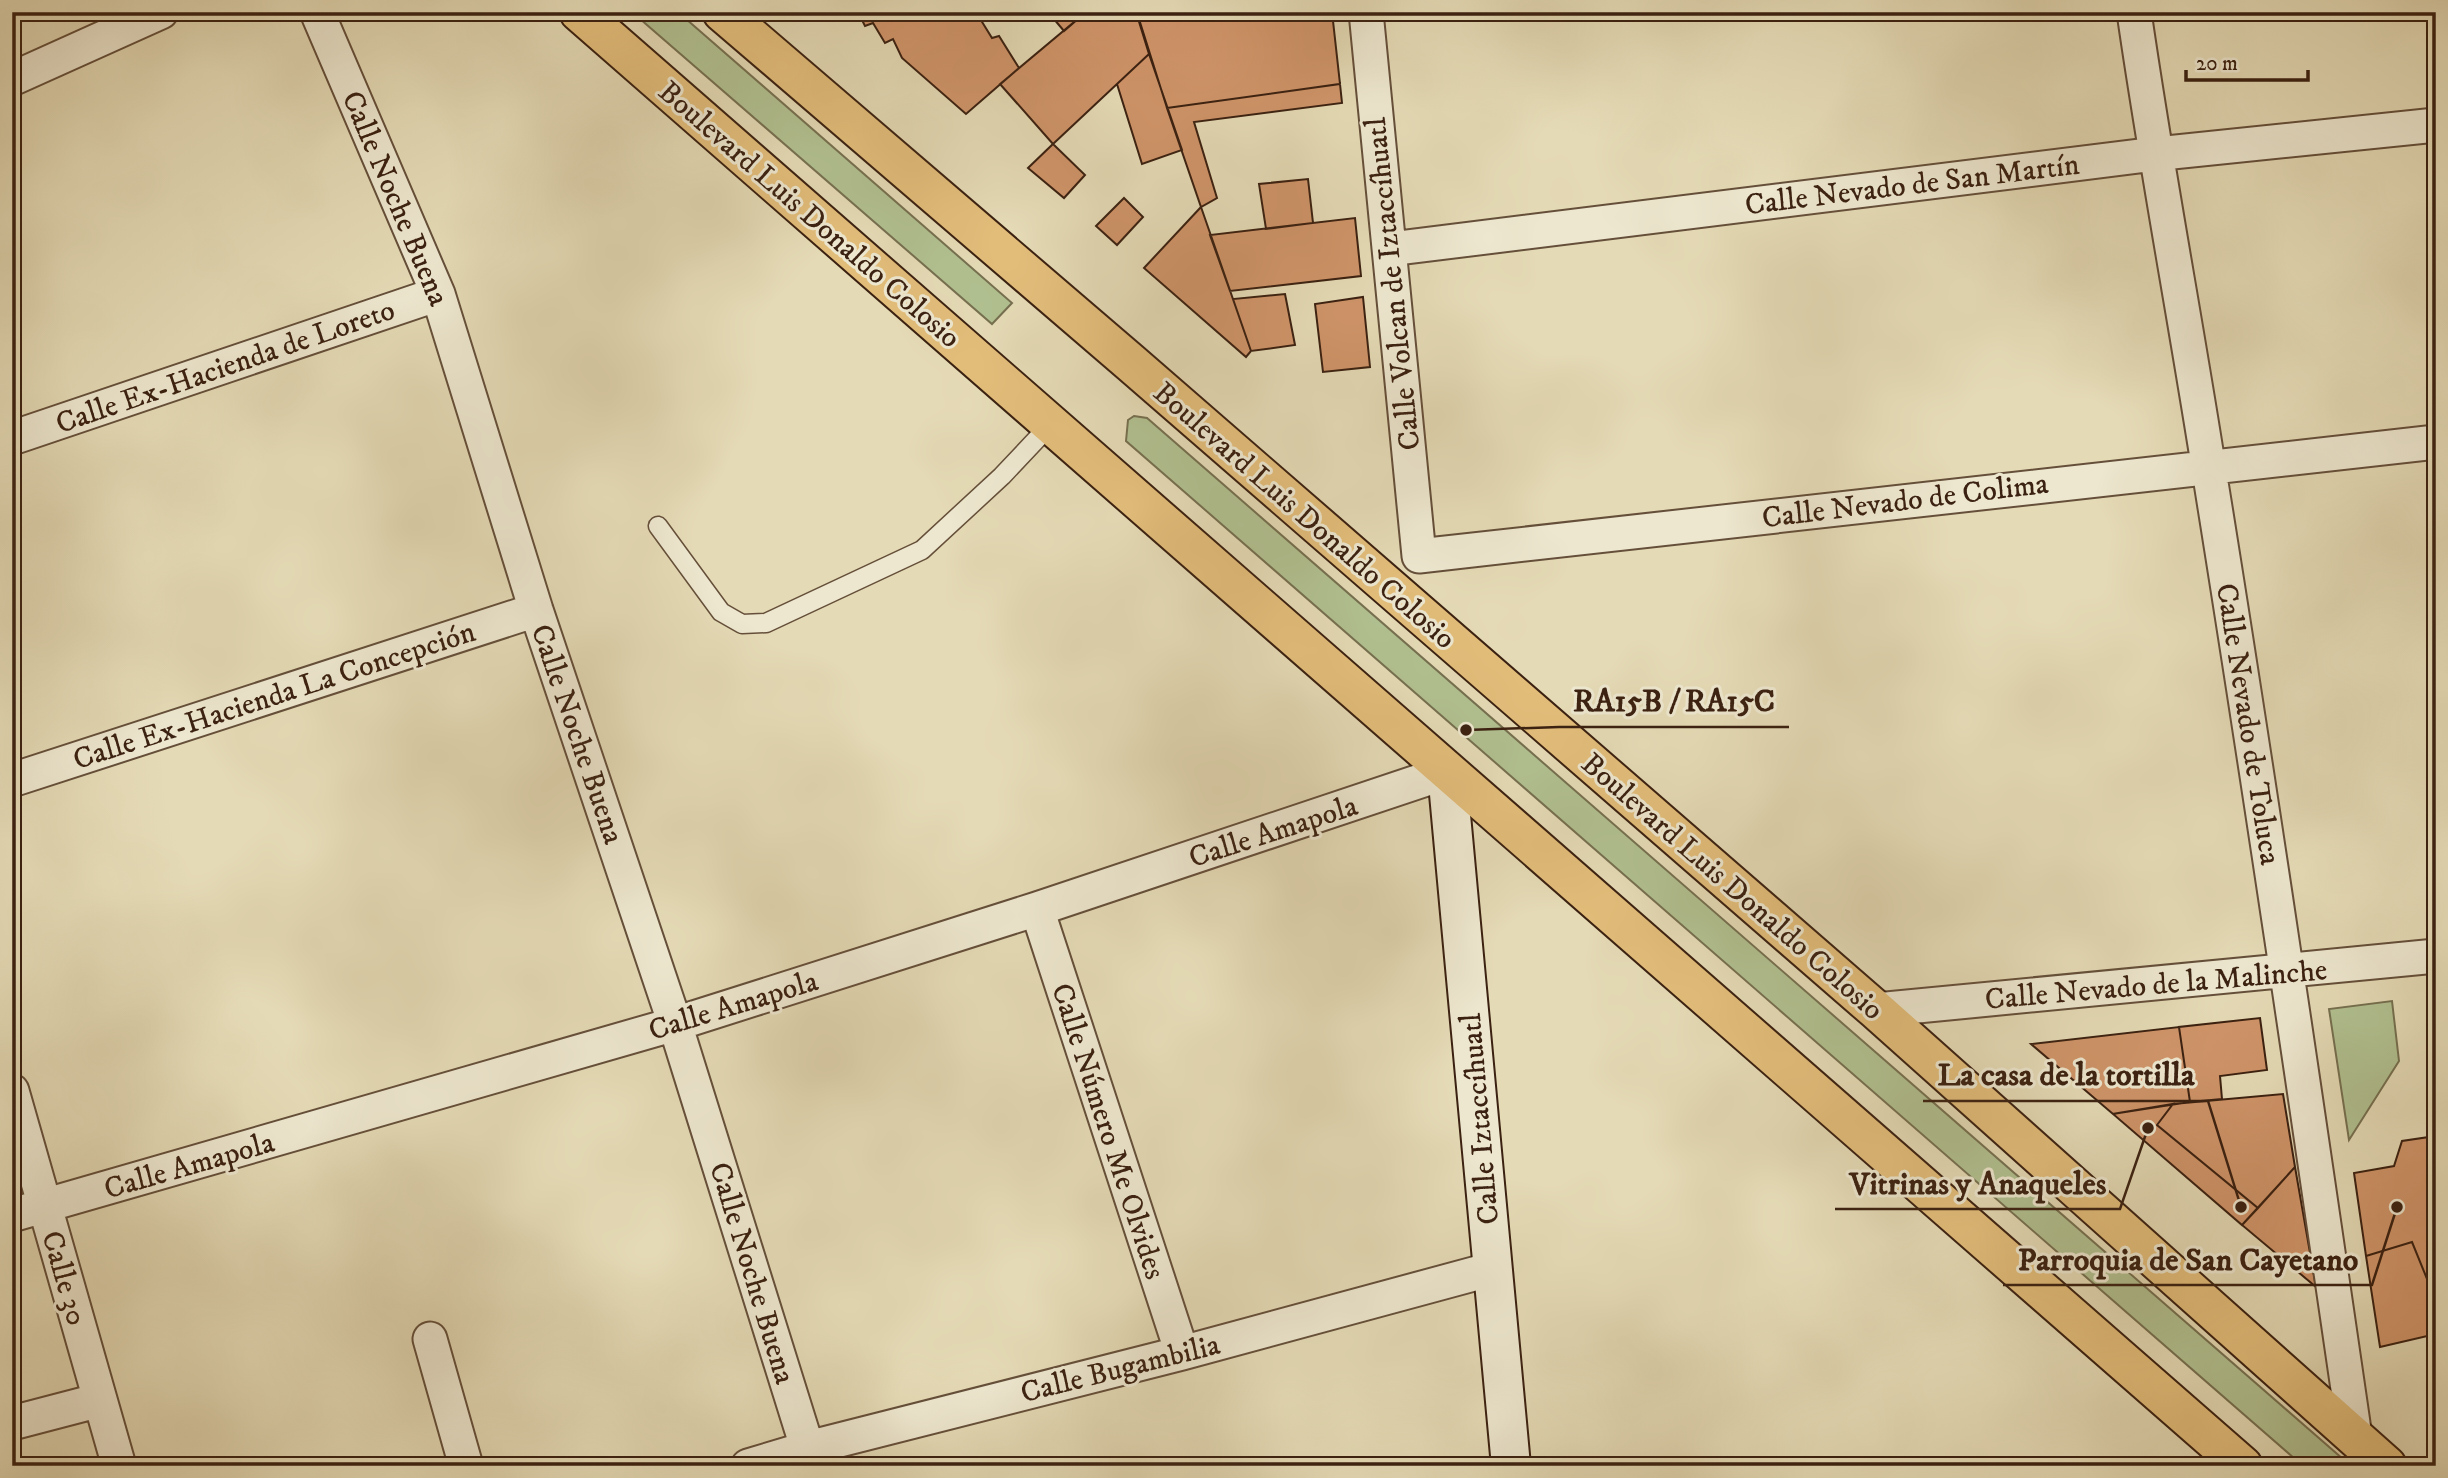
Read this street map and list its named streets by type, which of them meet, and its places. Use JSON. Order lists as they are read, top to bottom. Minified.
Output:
{"streets":{"main road":["Boulevard Luis Donaldo Colosio","Calle Iztaccíhuatl"],"street":["Calle Nevado de San Martín","Calle Noche Buena","Calle Volcan de Iztaccíhuatl","Calle Ex-Hacienda de Loreto","Calle Nevado de Colima","Calle Ex-Hacienda La Concepción","Calle Nevado de Toluca","Calle Amapola","Calle Nevado de la Malinche","Calle Número Me Olvides","Calle 30","Calle Bugambilia"]},"crossings":[["Calle Nevado de San Martín","Calle Volcan de Iztaccíhuatl"],["Calle Nevado de San Martín","Calle Nevado de Toluca"],["Calle Noche Buena","Calle Ex-Hacienda de Loreto"],["Calle Noche Buena","Calle Ex-Hacienda La Concepción"],["Calle Noche Buena","Calle Amapola"],["Calle Noche Buena","Calle Bugambilia"],["Boulevard Luis Donaldo Colosio","Calle Nevado de Toluca"],["Boulevard Luis Donaldo Colosio","Calle Amapola"],["Boulevard Luis Donaldo Colosio","Calle Nevado de la Malinche"],["Boulevard Luis Donaldo Colosio","Calle Iztaccíhuatl"],["Calle Volcan de Iztaccíhuatl","Calle Nevado de Colima"],["Calle Nevado de Colima","Calle Nevado de Toluca"],["Calle Nevado de Toluca","Calle Nevado de la Malinche"],["Calle Amapola","Calle Iztaccíhuatl"],["Calle Amapola","Calle Número Me Olvides"],["Calle Amapola","Calle 30"],["Calle Iztaccíhuatl","Calle Bugambilia"],["Calle Número Me Olvides","Calle Bugambilia"]],"places":["RA15B / RA15C","Vitrinas y Anaqueles","La casa de la tortilla","Parroquia de San Cayetano"],"scale_bar":"20 m"}
